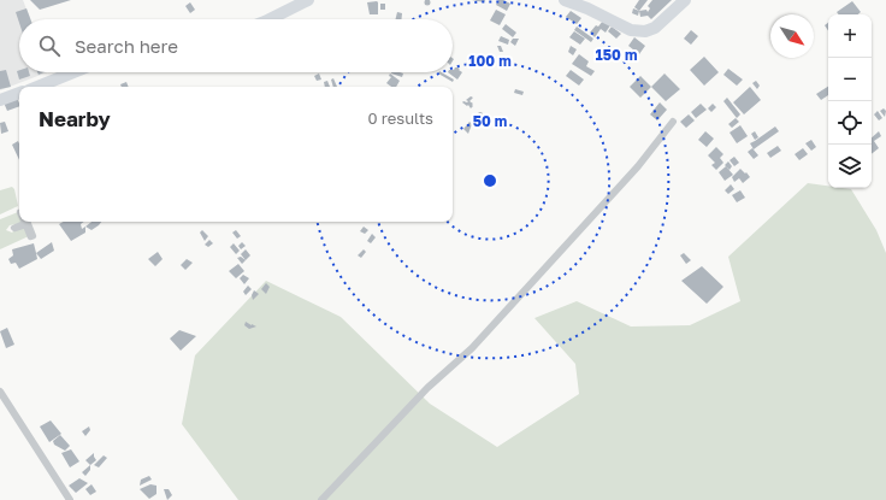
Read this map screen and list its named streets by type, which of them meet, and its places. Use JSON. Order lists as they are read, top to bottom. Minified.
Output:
{"north":"bottom right","page":{"map_buttons":["+","−"],"search":"Search here","heading":["Nearby","0 results"]},"rings":["150 m","100 m","50 m"]}
